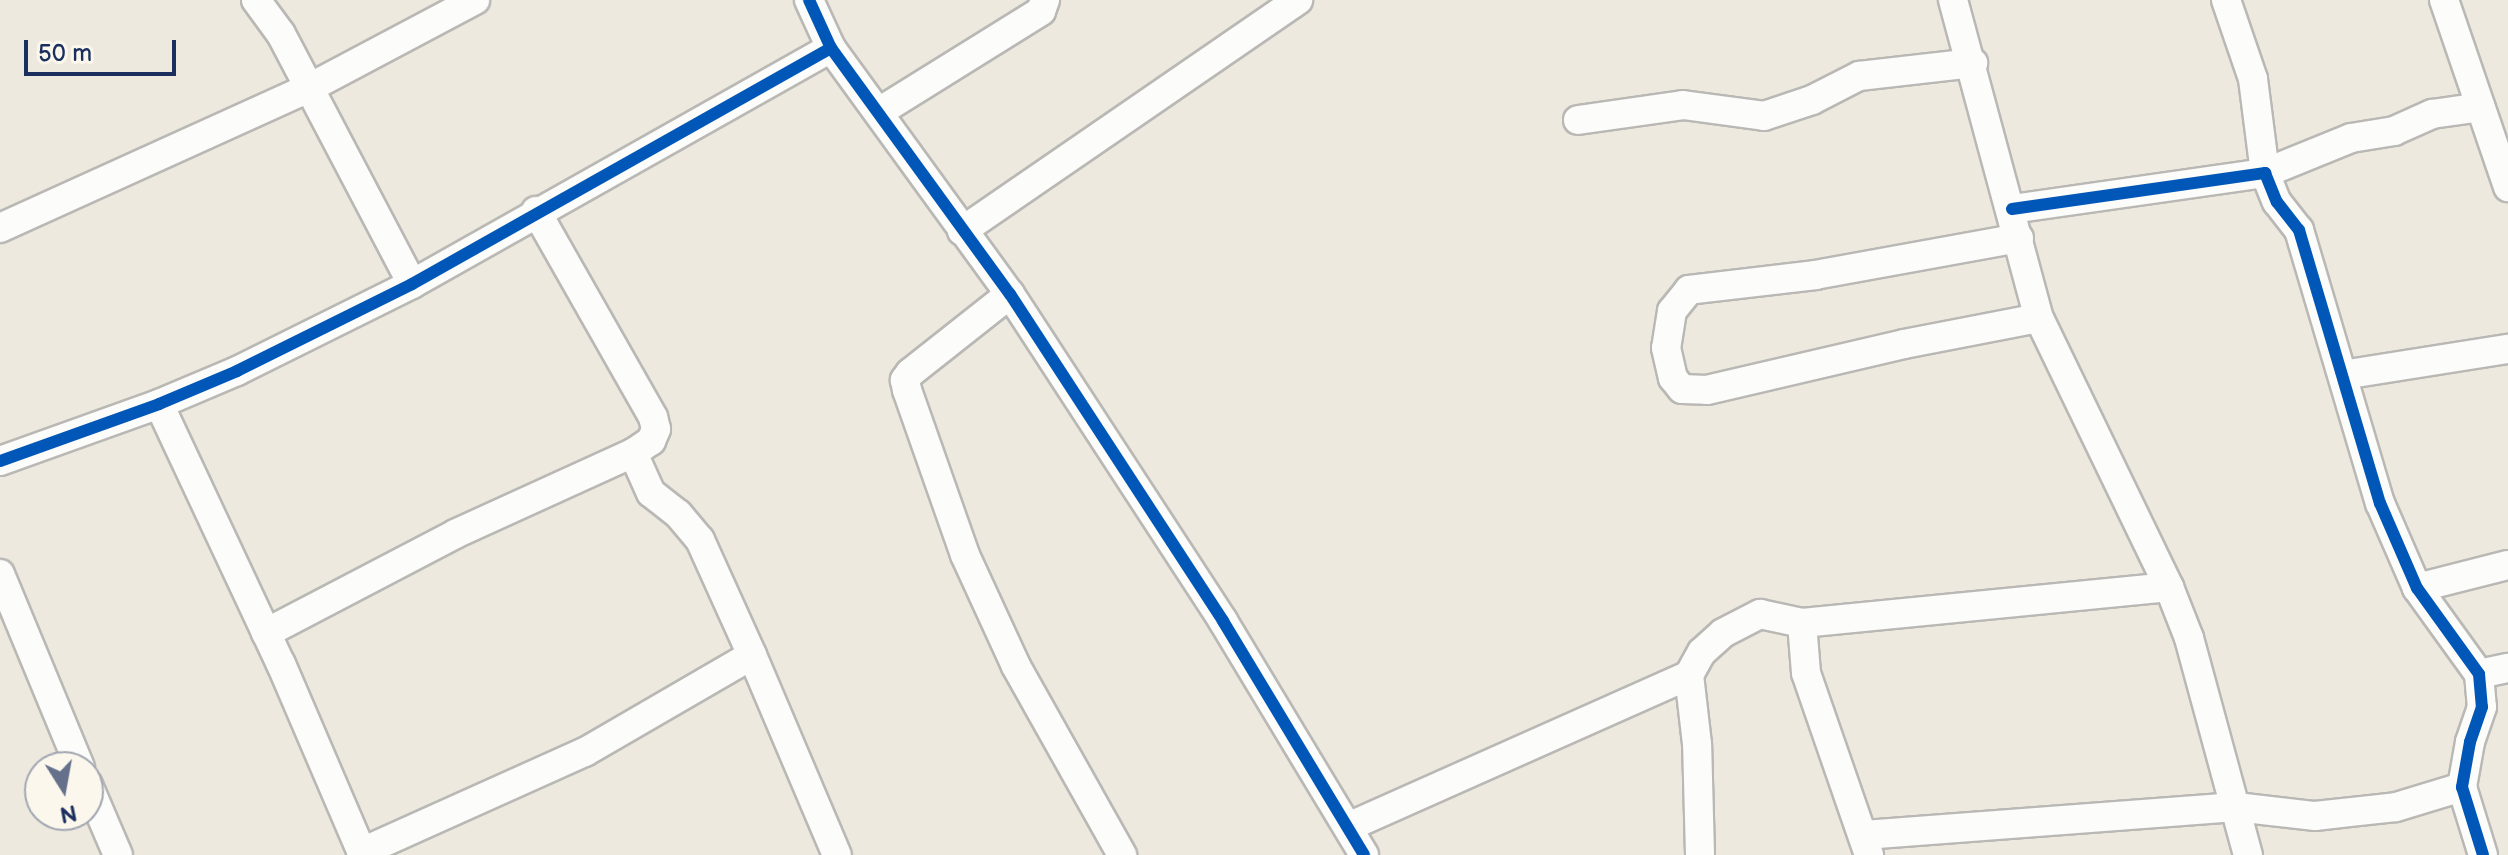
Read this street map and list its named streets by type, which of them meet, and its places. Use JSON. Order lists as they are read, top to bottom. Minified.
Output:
{"scale_bar":"50 m","north":"bottom"}
